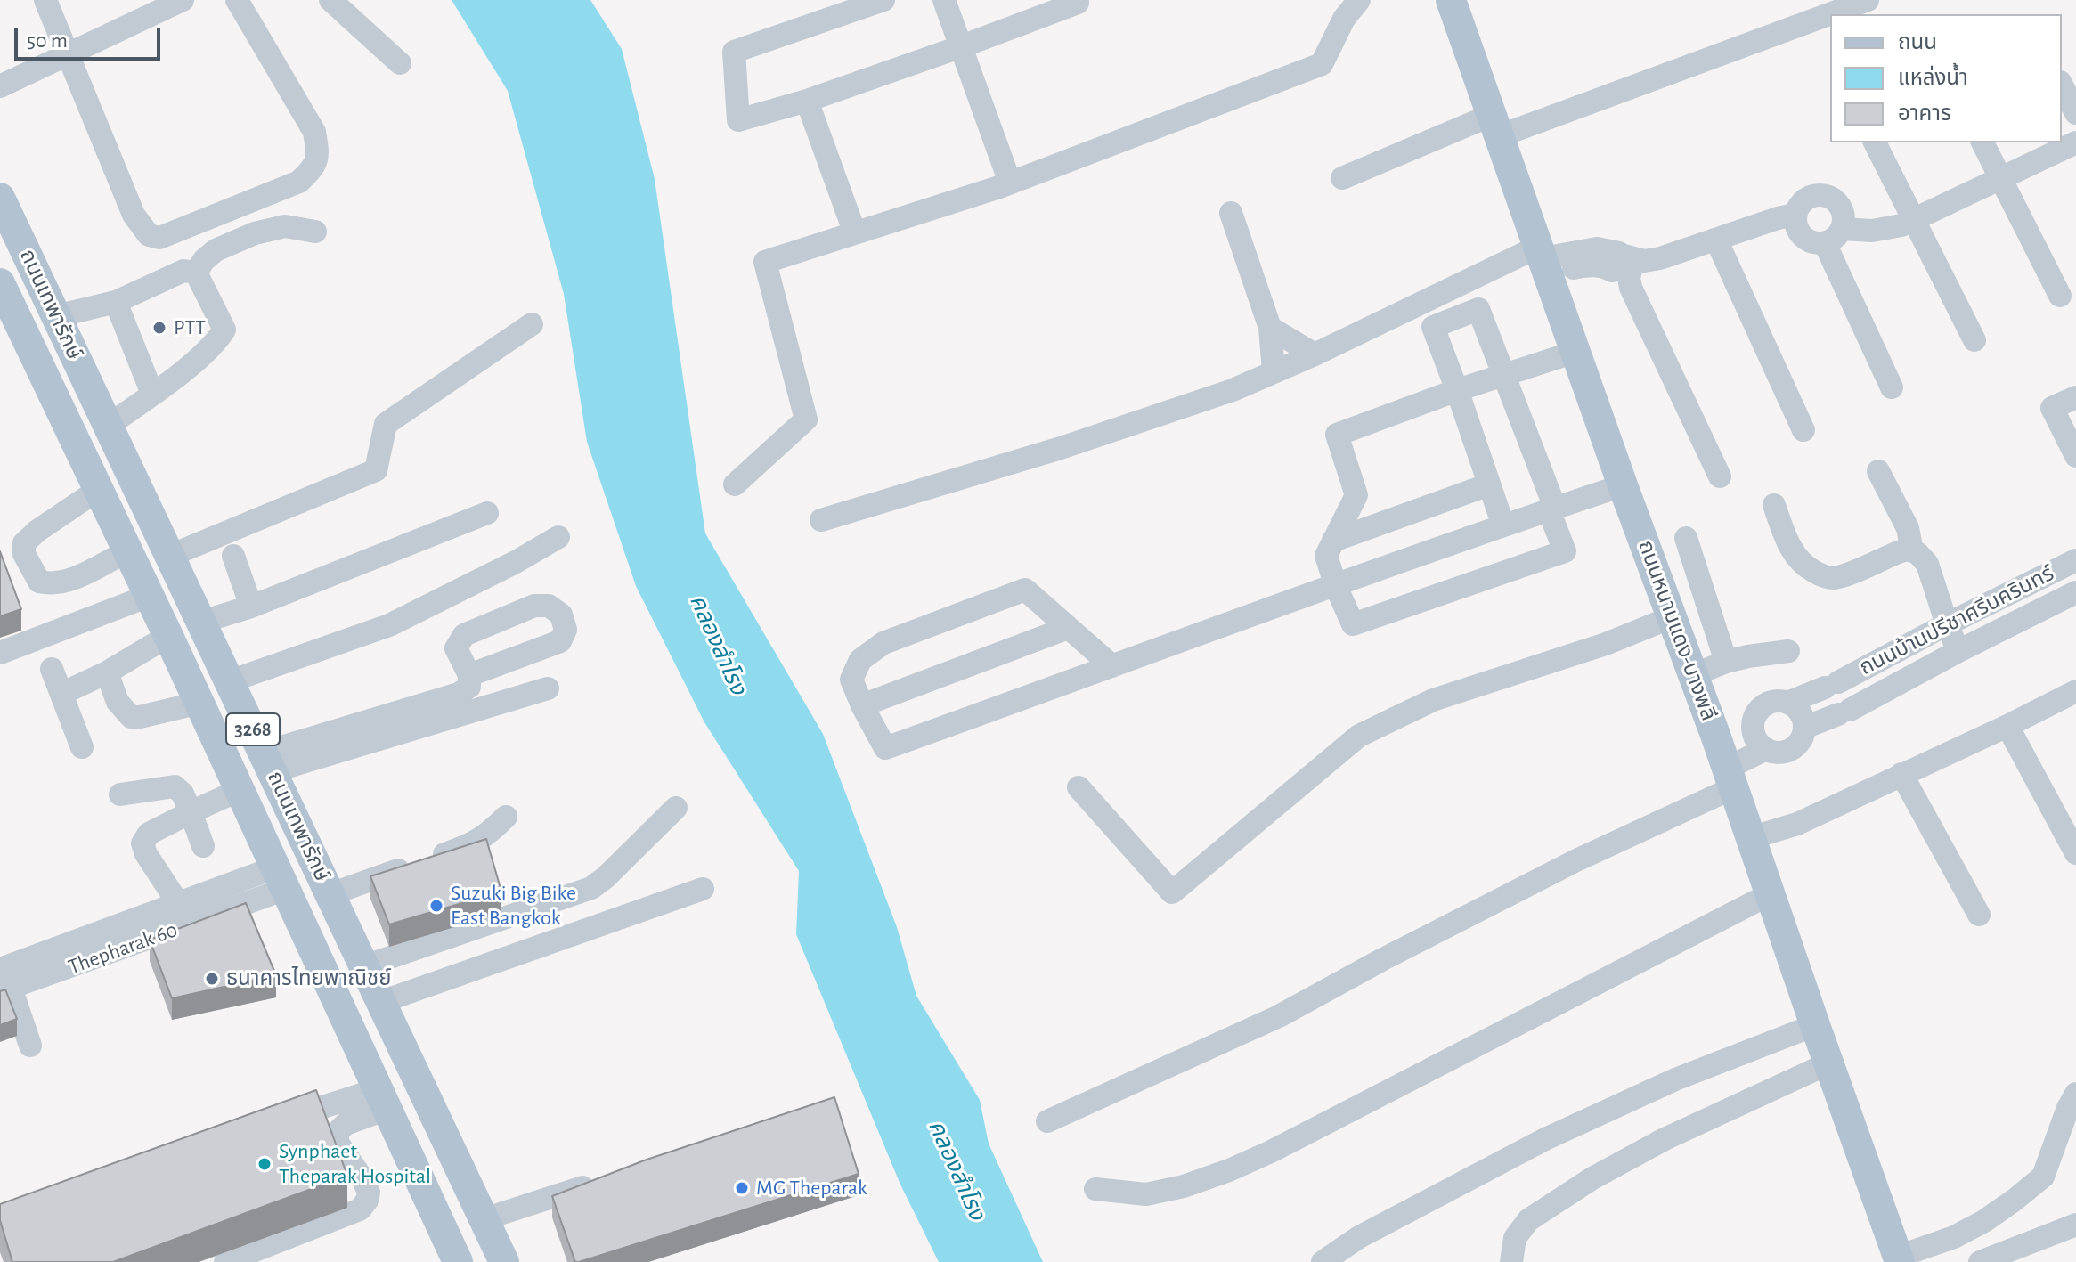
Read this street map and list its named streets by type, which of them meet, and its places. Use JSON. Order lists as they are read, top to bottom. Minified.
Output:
{"streets":{"main road":["ถนนเทพารักษ์","ถนนหนามแดง-บางพลี","3268"],"street":["ถนนบ้านปรีชาศรีนครินทร์","Thepharak 60"]},"crossings":[["ถนนเทพารักษ์","Thepharak 60"]],"water":["คลองสำโรง"],"places":["PTT","Suzuki Big Bike East Bangkok","ธนาคารไทยพาณิชย์","Synphaet Theparak Hospital","MG Theparak"],"legend":["ถนน","แหล่งน้ำ","อาคาร"],"scale_bar":"50 m"}
